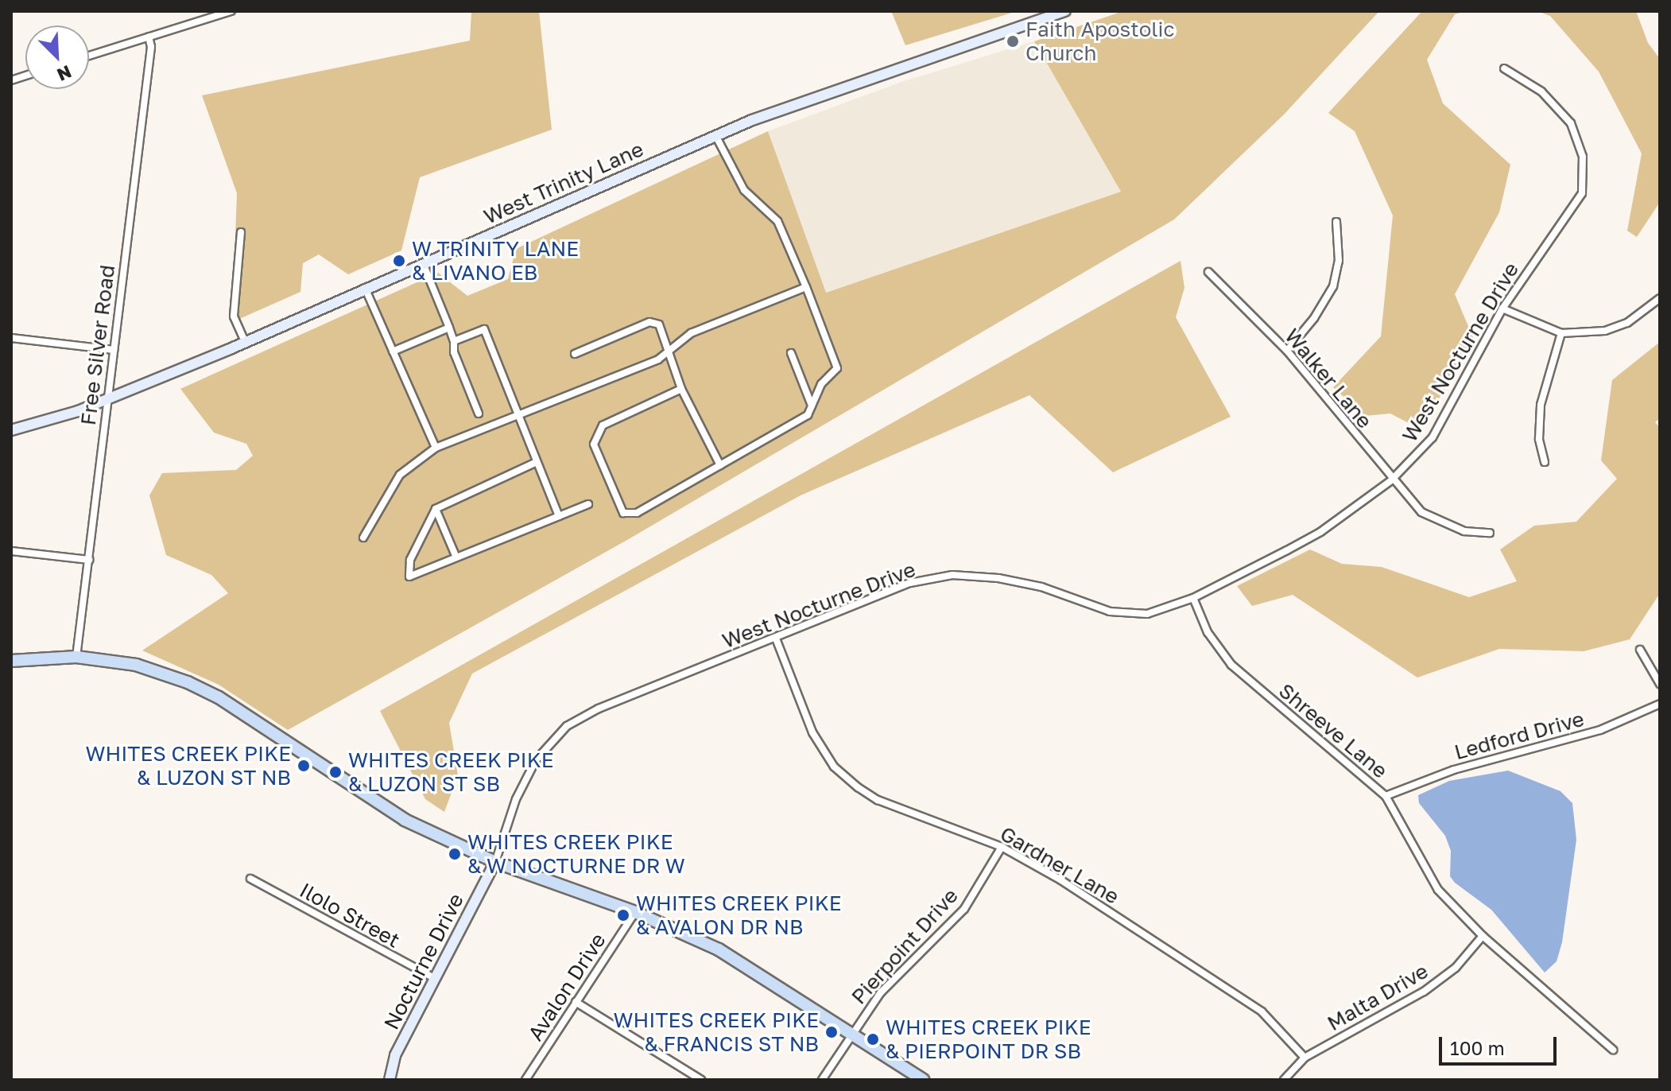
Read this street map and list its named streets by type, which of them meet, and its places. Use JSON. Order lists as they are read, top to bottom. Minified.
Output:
{"streets":{"main road":["West Trinity Lane","Nocturne Drive"],"street":["Free Silver Road","West Nocturne Drive","Walker Lane","Shreeve Lane","Ledford Drive","Gardner Lane","Ilolo Street","Pierpoint Drive","Avalon Drive","Malta Drive"]},"crossings":[["West Trinity Lane","Free Silver Road"],["West Nocturne Drive","Walker Lane"],["West Nocturne Drive","Shreeve Lane"],["West Nocturne Drive","Gardner Lane"],["West Nocturne Drive","Nocturne Drive"],["Shreeve Lane","Ledford Drive"],["Shreeve Lane","Malta Drive"],["Gardner Lane","Pierpoint Drive"],["Gardner Lane","Malta Drive"],["Ilolo Street","Nocturne Drive"]],"places":["Faith Apostolic Church","W TRINITY LANE & LIVANO EB","WHITES CREEK PIKE & LUZON ST NB","WHITES CREEK PIKE & LUZON ST SB","WHITES CREEK PIKE & W NOCTURNE DR W","WHITES CREEK PIKE & AVALON DR NB","WHITES CREEK PIKE & FRANCIS ST NB","WHITES CREEK PIKE & PIERPOINT DR SB"],"scale_bar":"100 m","north":"bottom right"}
